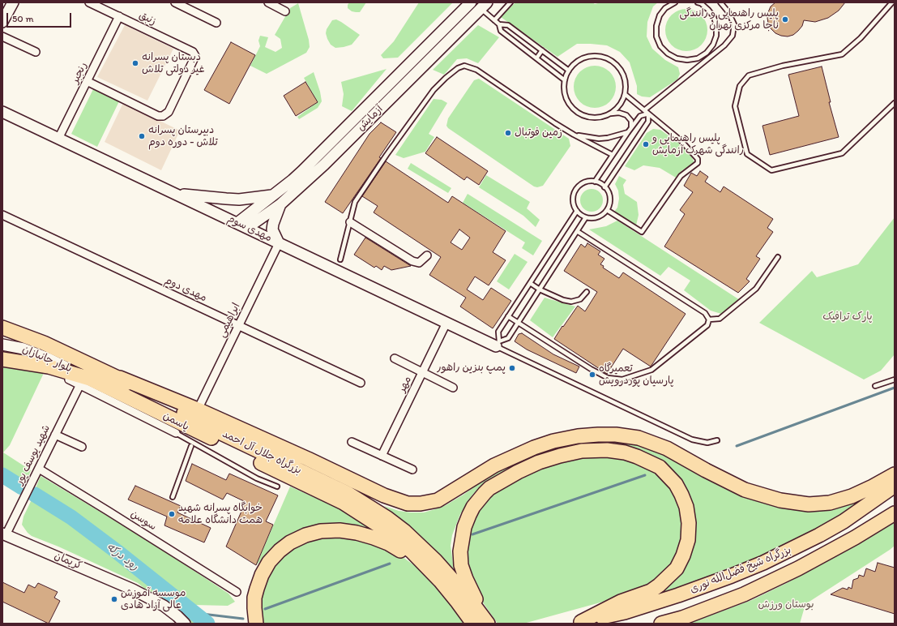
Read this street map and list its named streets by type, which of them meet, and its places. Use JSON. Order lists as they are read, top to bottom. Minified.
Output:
{"streets":{"highway":["بزرگراه جلال آل احمد","بزرگراه شیخ فضل‌الله نوری"],"street":["زنبق","رنجبر","آزمایش","مهدی سوم","مهدی دوم","ابراهیمی","بلوار جانبازان","مهر","یاسمن","شهید یوسف پور","سوسن","کریمان"]},"crossings":[["زنبق","رنجبر"],["رنجبر","مهدی سوم"],["آزمایش","مهدی سوم"],["مهدی سوم","ابراهیمی"],["مهدی سوم","مهر"],["مهدی دوم","ابراهیمی"],["بلوار جانبازان","یاسمن"],["بلوار جانبازان","بزرگراه جلال آل احمد"],["بلوار جانبازان","شهید یوسف پور"],["یاسمن","بزرگراه جلال آل احمد"],["یاسمن","شهید یوسف پور"],["بزرگراه جلال آل احمد","شهید یوسف پور"],["شهید یوسف پور","سوسن"],["شهید یوسف پور","کریمان"]],"water":["رود درکه"],"parks":["پارک ترافیک","بوستان ورزش"],"places":["پلیس راهنمایی و رانندگی ناجا مرکزی تهران","دبستان پسرانه غیر دولتی تلاش","زمین فوتبال","دبیرستان پسرانه تلاش - دوره دوم","پلیس راهنمایی و رانندگی شهرک آزمایش","پمپ بنزین راهور","تعمیرگاه پارسیان پوردرویش","خوابگاه پسرانه شهید همت دانشگاه علامه","موسسه آموزش عالی آزاد هادی"],"scale_bar":"50 m"}
